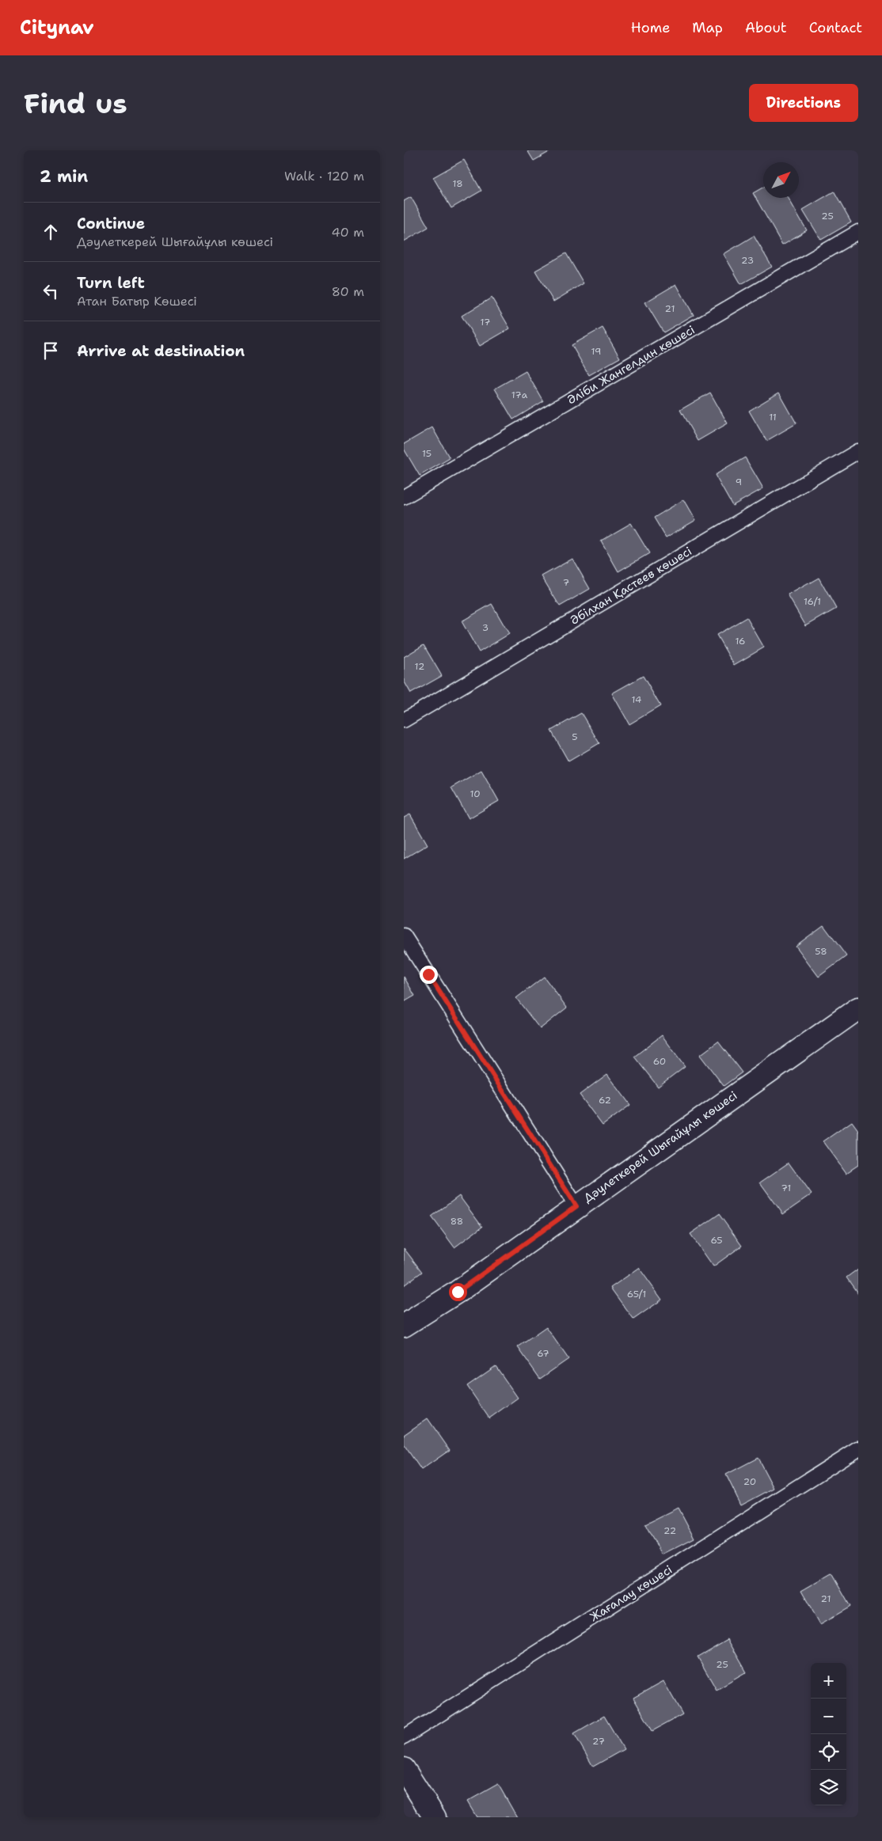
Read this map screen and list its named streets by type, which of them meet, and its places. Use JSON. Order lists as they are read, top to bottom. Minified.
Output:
{"streets":{"street":["Дәулеткерей Шығайұлы көшесі"],"lane":["Әліби Жангелдин көшесі","Әбілхан Қастеев көшесі","Жағалау көшесі"]},"house_numbers":["18","25","23","21","17","19","17а","11","15","9","7","16/1","3","16","12","14","5","10","58","60","62","71","88","65","65/1","67","20","22","21","25","27"],"north":"top right","page":{"header":"Citynav","nav":["Home","Map","About","Contact"],"buttons":"Directions","title":"Find us","heading":["2 min","Walk · 120 m"],"list":[["Continue","Дәулеткерей Шығайұлы көшесі","40 m"],["Turn left","Атан Батыр Көшесі","80 m"],"Arrive at destination"],"map_buttons":["+","−"]}}
